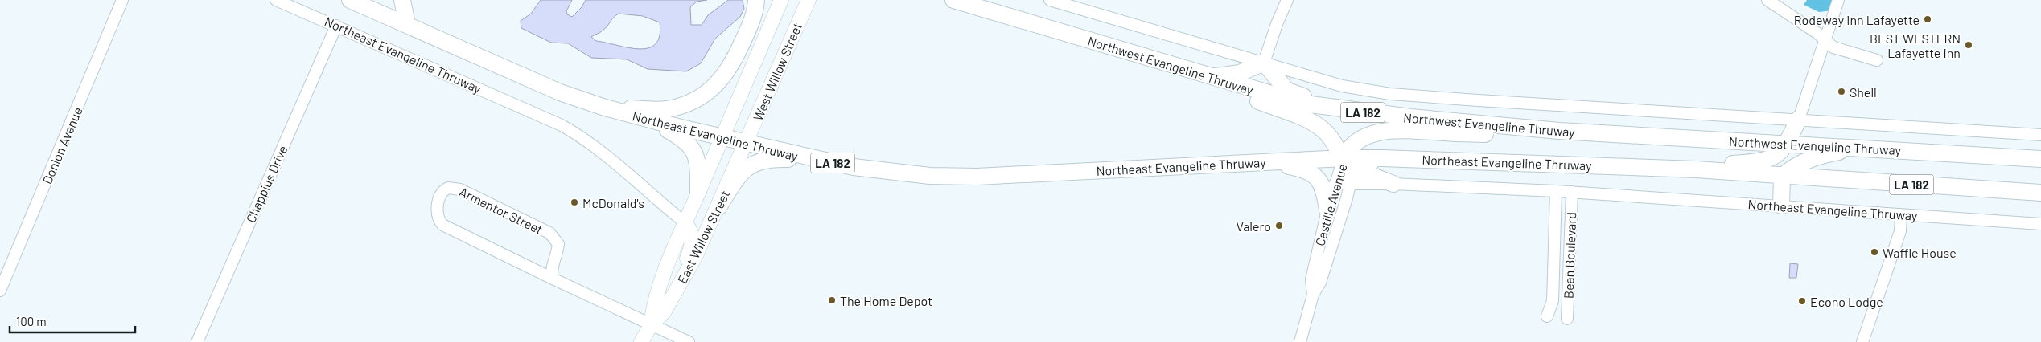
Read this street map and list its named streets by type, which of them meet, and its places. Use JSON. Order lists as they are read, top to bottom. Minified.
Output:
{"streets":{"highway":["Northeast Evangeline Thruway","Northwest Evangeline Thruway","LA 182"],"main road":["West Willow Street","East Willow Street"],"street":["Donlon Avenue","Chappius Drive","Castille Avenue","Armentor Street","Bean Boulevard"]},"crossings":[["Northeast Evangeline Thruway","West Willow Street"],["Northeast Evangeline Thruway","Chappius Drive"],["Northeast Evangeline Thruway","Castille Avenue"],["Northeast Evangeline Thruway","East Willow Street"],["Northeast Evangeline Thruway","Bean Boulevard"],["West Willow Street","East Willow Street"],["Armentor Street","East Willow Street"]],"places":["Rodeway Inn Lafayette","BEST WESTERN Lafayette Inn","Shell","McDonald's","Valero","Waffle House","The Home Depot","Econo Lodge"],"scale_bar":"100 m"}
